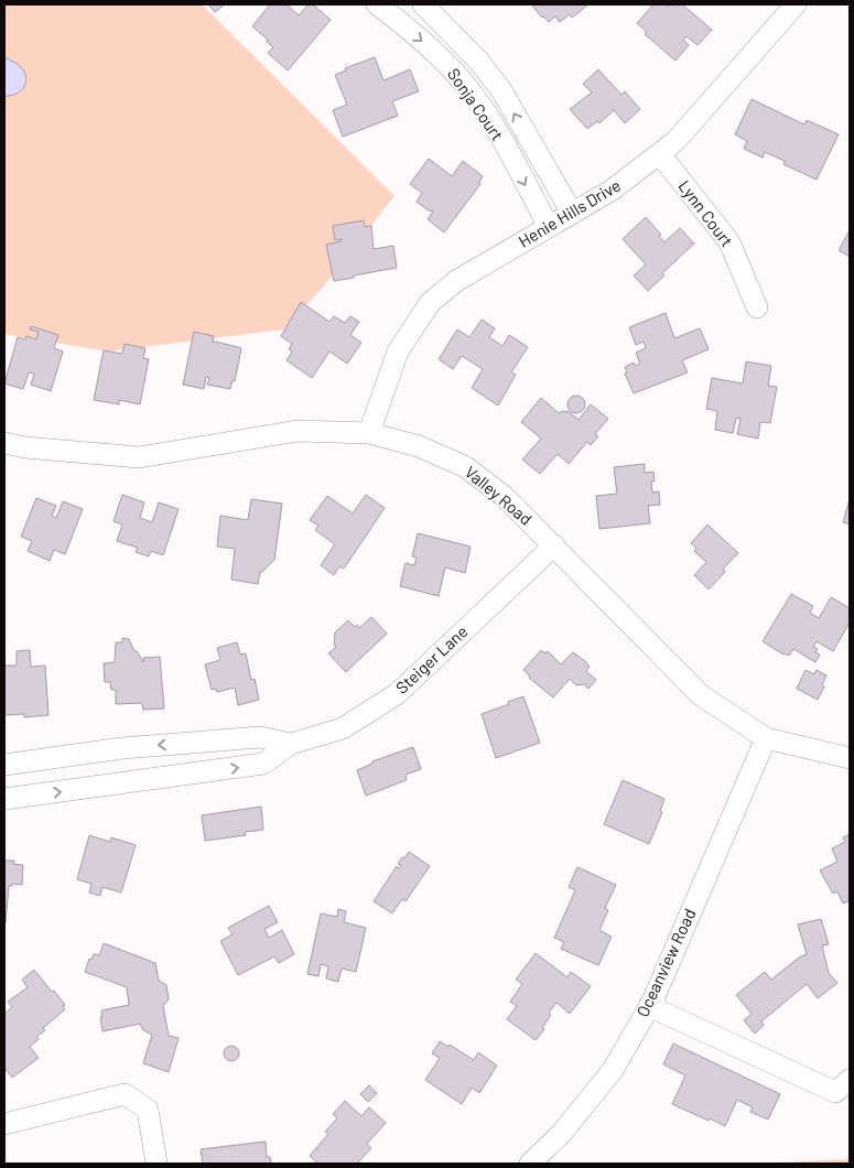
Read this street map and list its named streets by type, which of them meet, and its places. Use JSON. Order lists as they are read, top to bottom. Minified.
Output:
{"streets":{"street":["Sonja Court","Henie Hills Drive","Lynn Court","Valley Road","Steiger Lane","Oceanview Road"]},"crossings":[["Sonja Court","Henie Hills Drive"],["Henie Hills Drive","Lynn Court"],["Henie Hills Drive","Valley Road"],["Valley Road","Steiger Lane"],["Valley Road","Oceanview Road"]]}
